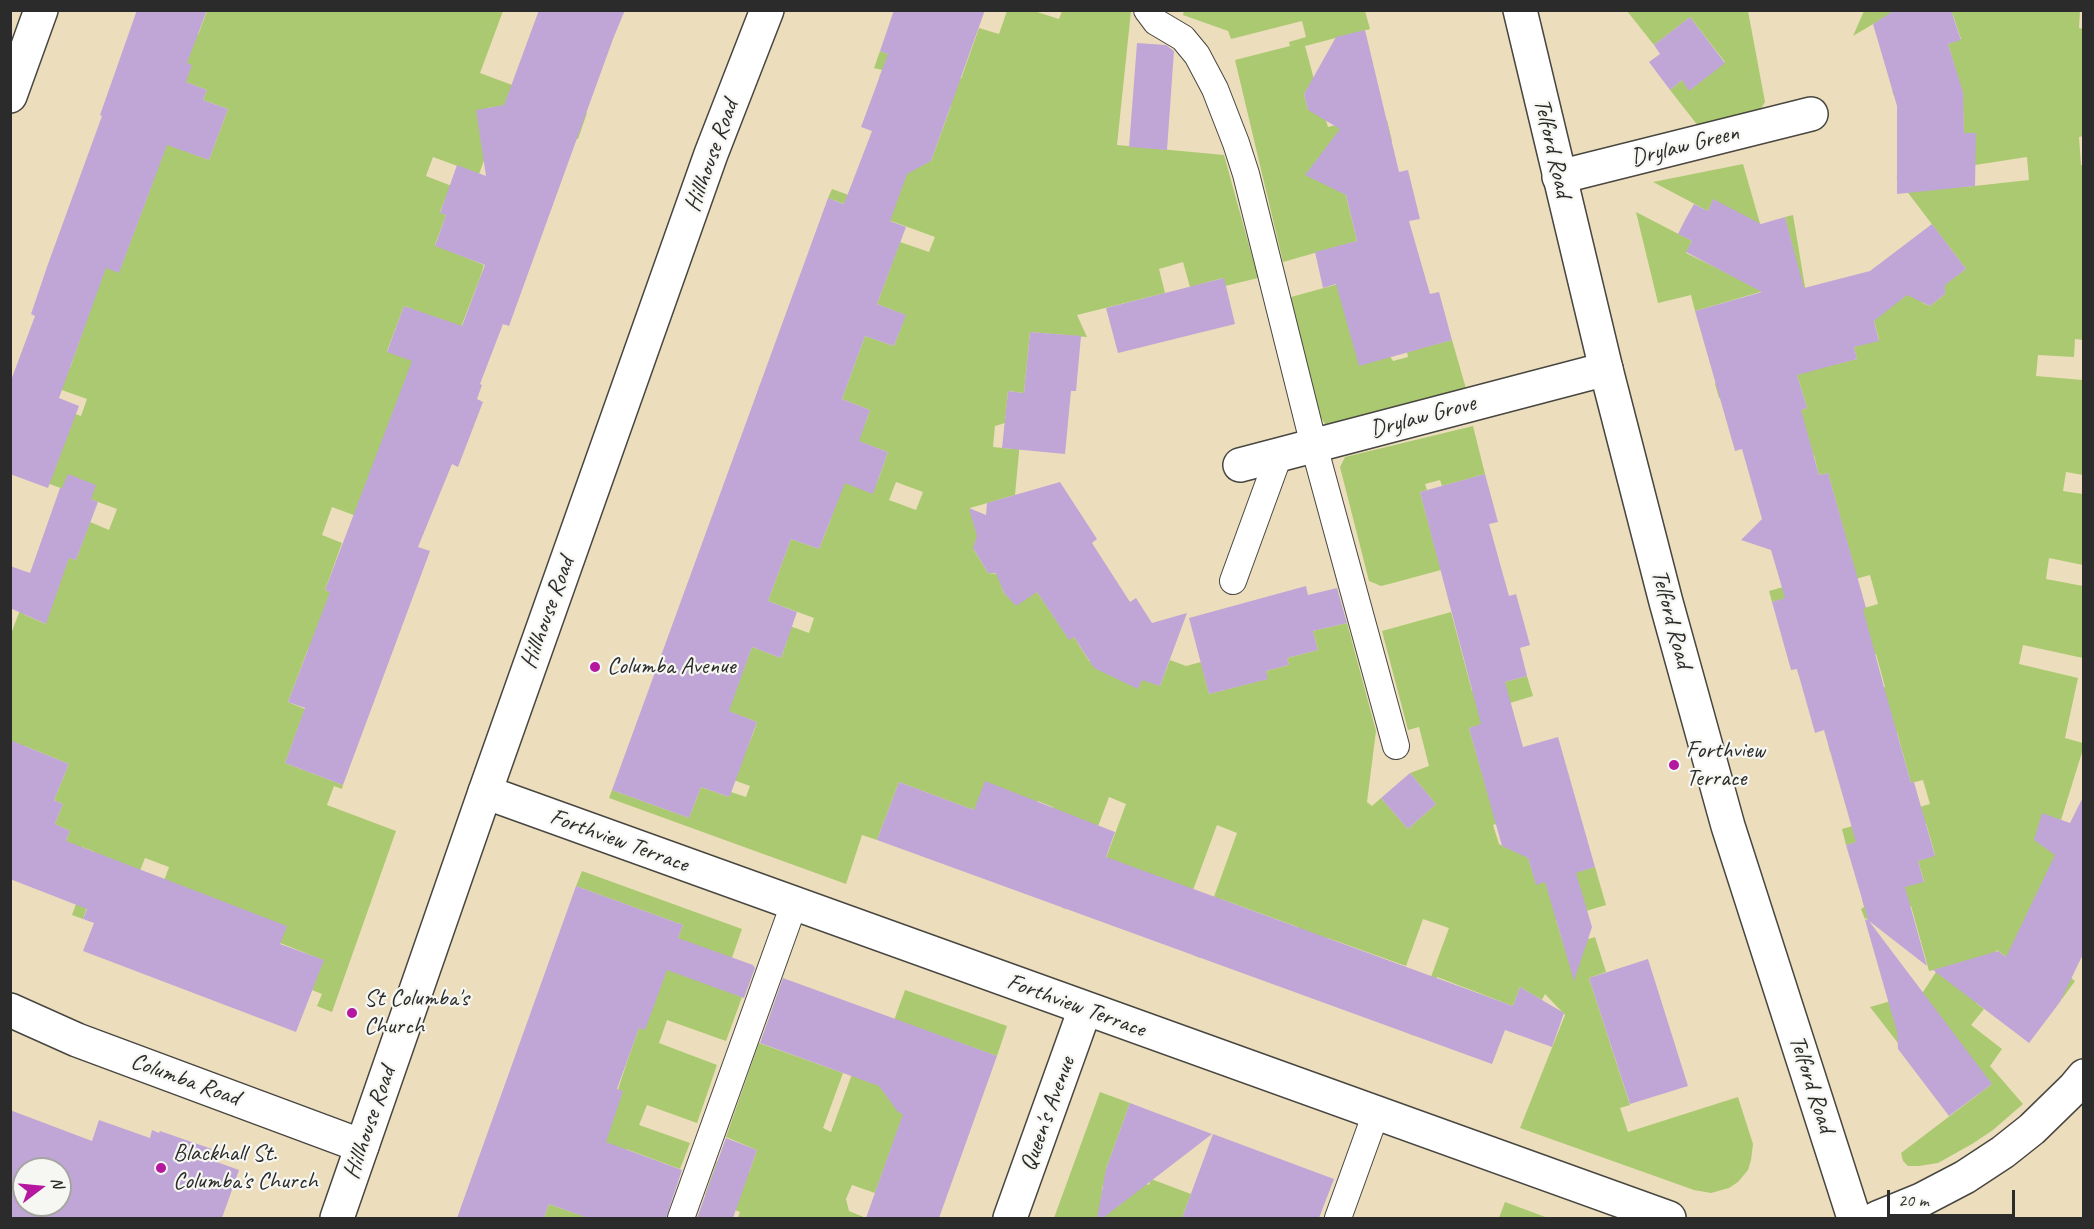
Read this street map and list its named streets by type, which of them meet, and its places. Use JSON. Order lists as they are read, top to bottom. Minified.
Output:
{"streets":{"street":["Drylaw Green","Telford Road","Hillhouse Road","Drylaw Grove","Forthview Terrace","Columba Road","Queen's Avenue"]},"crossings":[["Drylaw Green","Telford Road"],["Telford Road","Drylaw Grove"],["Hillhouse Road","Forthview Terrace"],["Hillhouse Road","Columba Road"],["Forthview Terrace","Queen's Avenue"]],"places":["Columba Avenue","Forthview Terrace","St Columba's Church","Blackhall St. Columba's Church"],"scale_bar":"20 m","north":"right"}
